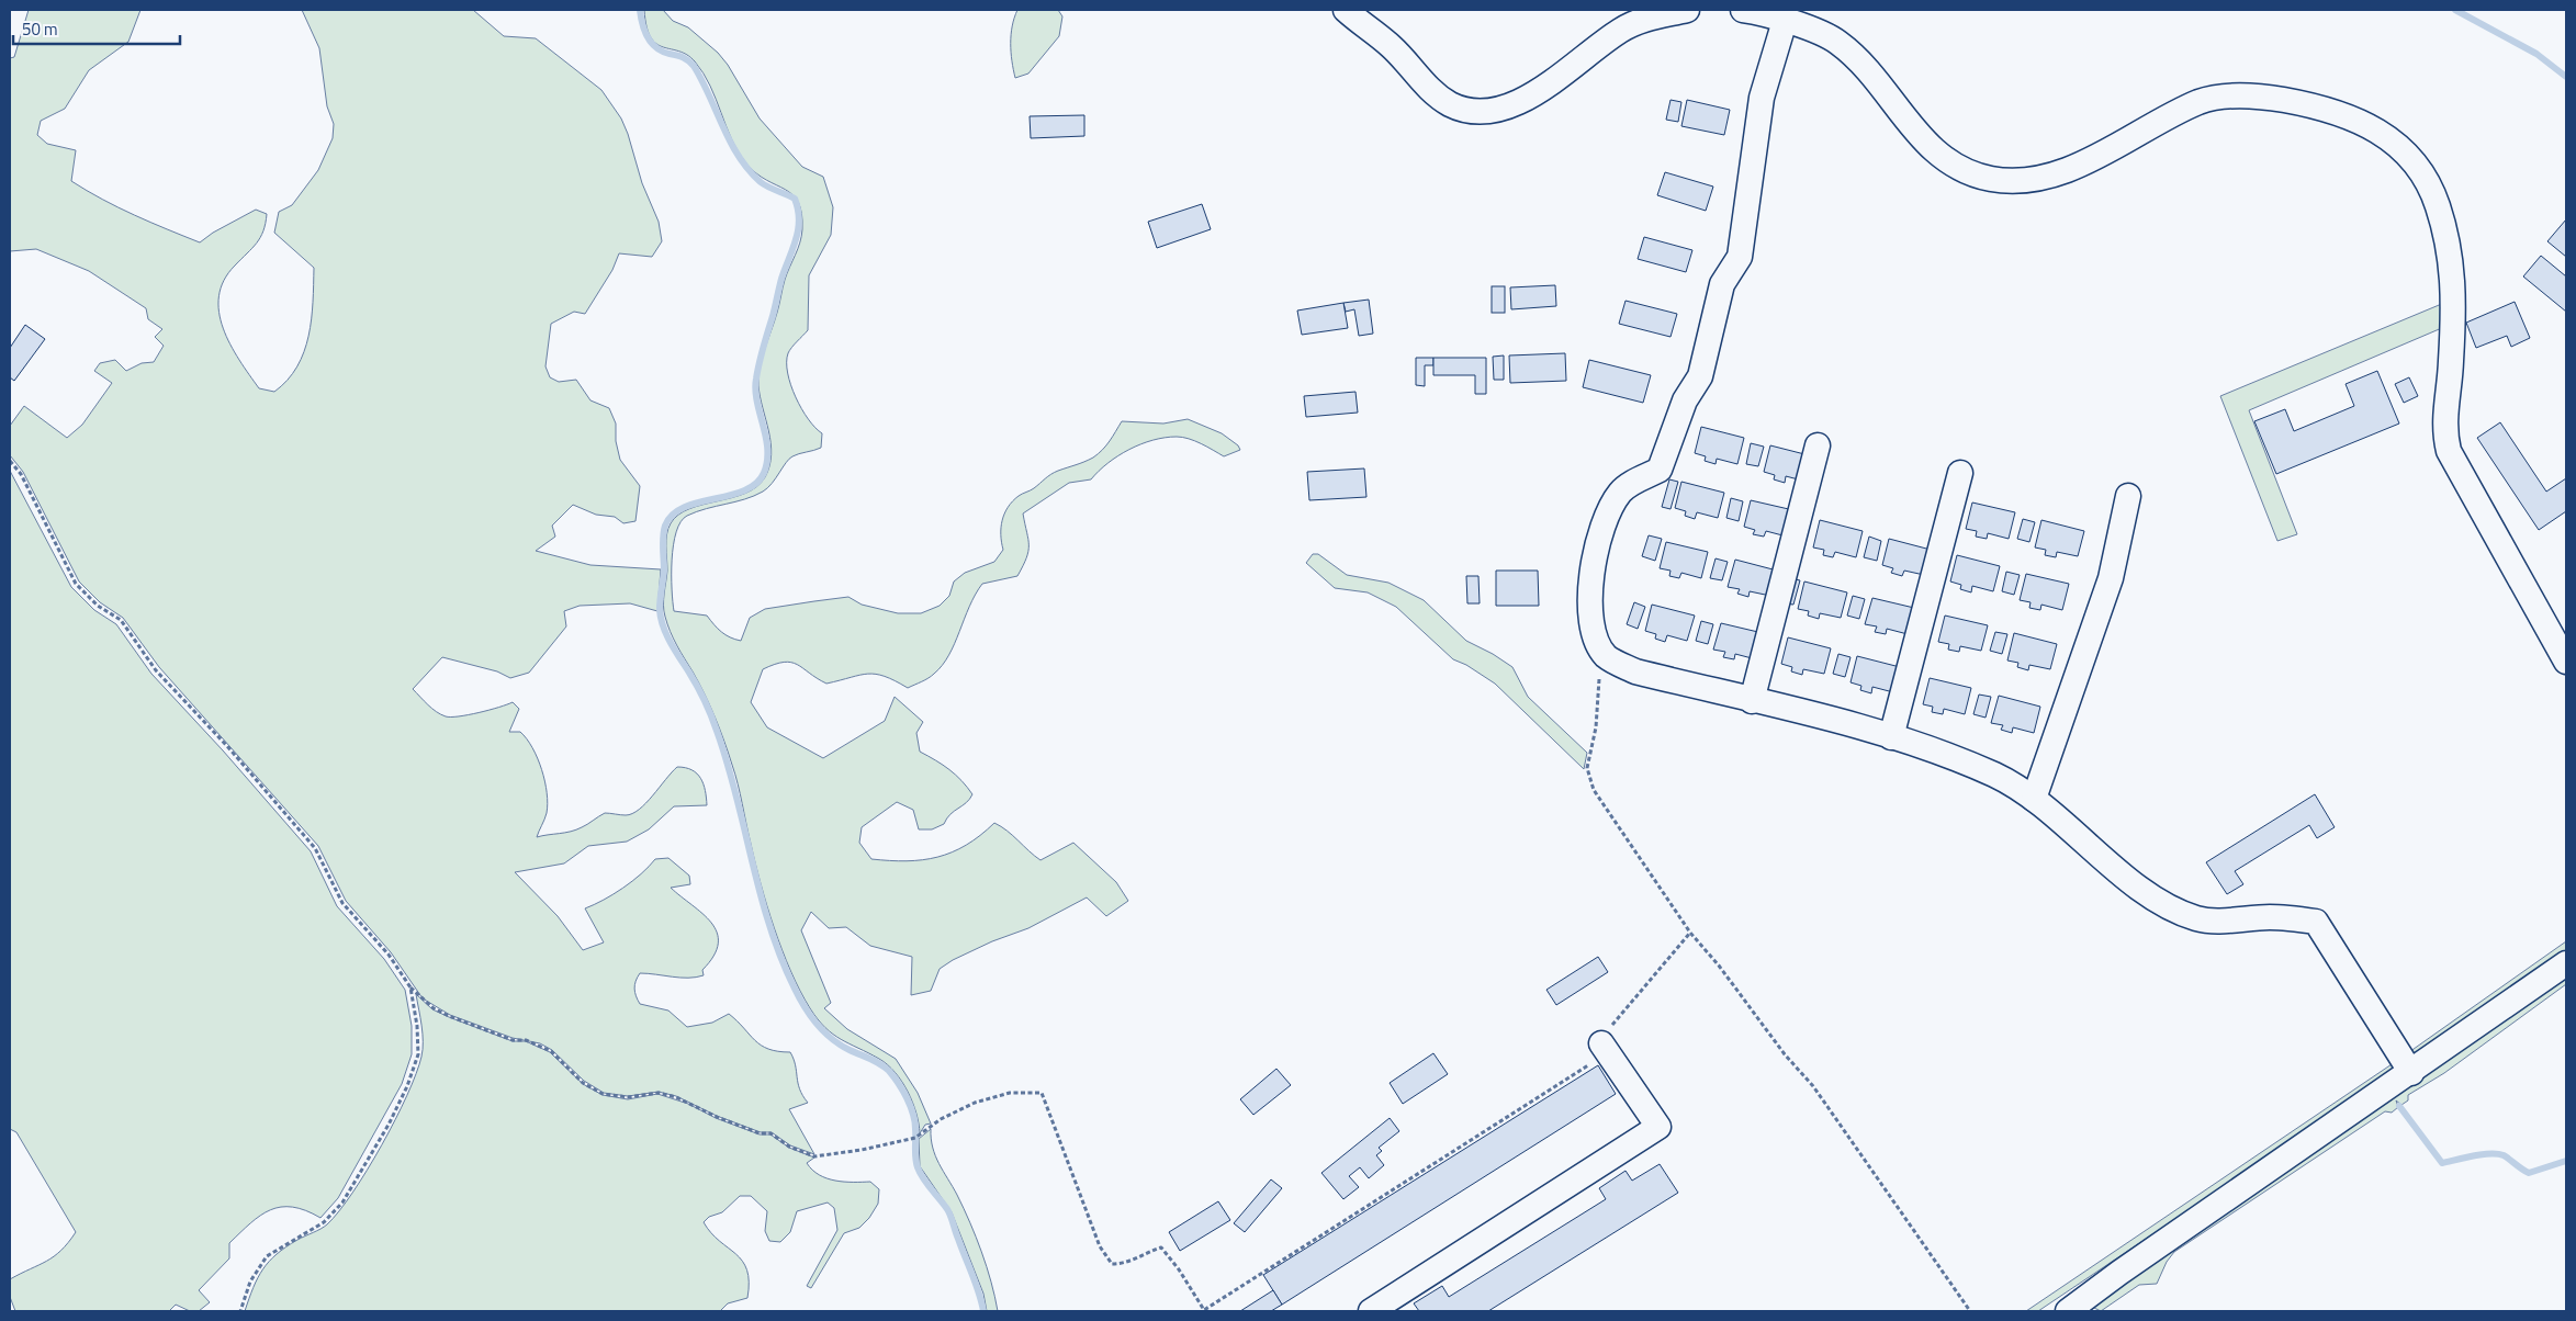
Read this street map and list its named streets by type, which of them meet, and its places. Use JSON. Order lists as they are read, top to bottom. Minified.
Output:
{"scale_bar":"50 m"}
